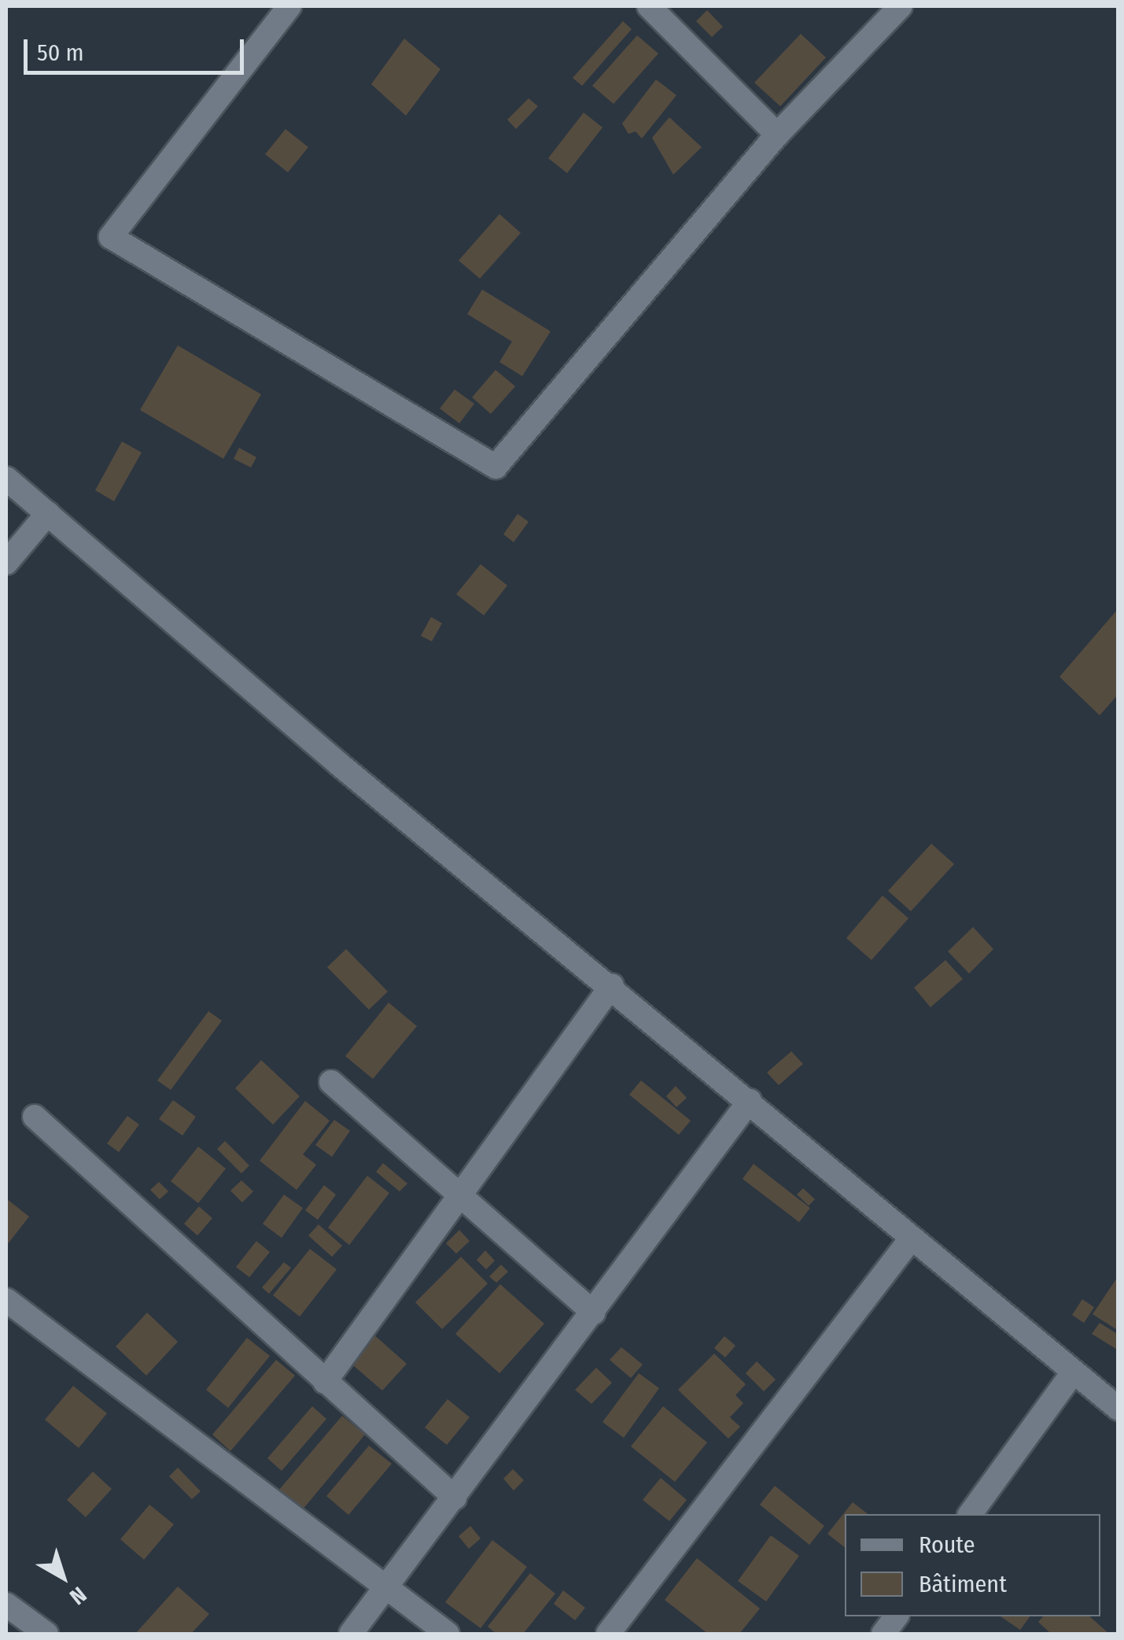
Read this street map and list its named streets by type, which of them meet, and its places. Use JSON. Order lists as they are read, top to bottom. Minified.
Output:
{"legend":["Route","Bâtiment"],"scale_bar":"50 m","north":"bottom right"}
